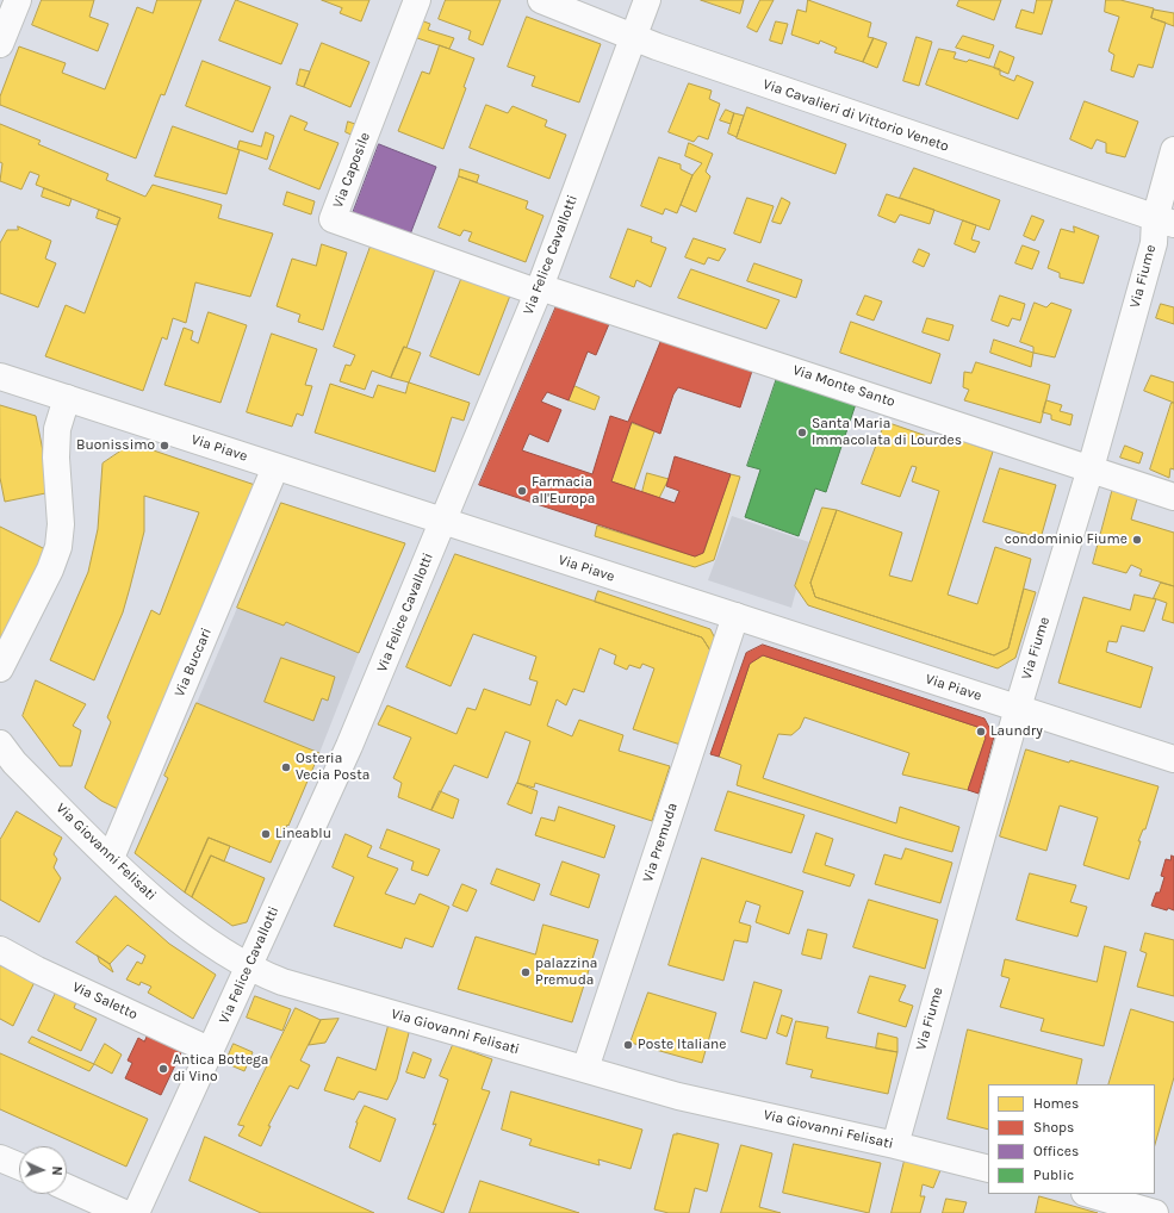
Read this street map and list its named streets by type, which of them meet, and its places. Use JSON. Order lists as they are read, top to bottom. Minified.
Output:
{"streets":{"street":["Via Cavalieri di Vittorio Veneto","Via Caposile","Via Felice Cavallotti","Via Fiume","Via Monte Santo","Via Piave","Via Buccari","Via Premuda","Via Giovanni Felisati","Via Saletto"]},"crossings":[["Via Cavalieri di Vittorio Veneto","Via Felice Cavallotti"],["Via Cavalieri di Vittorio Veneto","Via Fiume"],["Via Caposile","Via Felice Cavallotti"],["Via Caposile","Via Monte Santo"],["Via Felice Cavallotti","Via Monte Santo"],["Via Felice Cavallotti","Via Piave"],["Via Felice Cavallotti","Via Giovanni Felisati"],["Via Felice Cavallotti","Via Saletto"],["Via Fiume","Via Monte Santo"],["Via Fiume","Via Piave"],["Via Fiume","Via Giovanni Felisati"],["Via Piave","Via Buccari"],["Via Piave","Via Premuda"],["Via Buccari","Via Giovanni Felisati"],["Via Premuda","Via Giovanni Felisati"]],"places":["Santa Maria Immacolata di Lourdes","Buonissimo","Farmacia all'Europa","condominio Fiume","Laundry","Osteria Vecia Posta","Lineablu","palazzina Premuda","Poste Italiane","Antica Bottega di Vino"],"legend":["Homes","Shops","Offices","Public"],"north":"right"}
